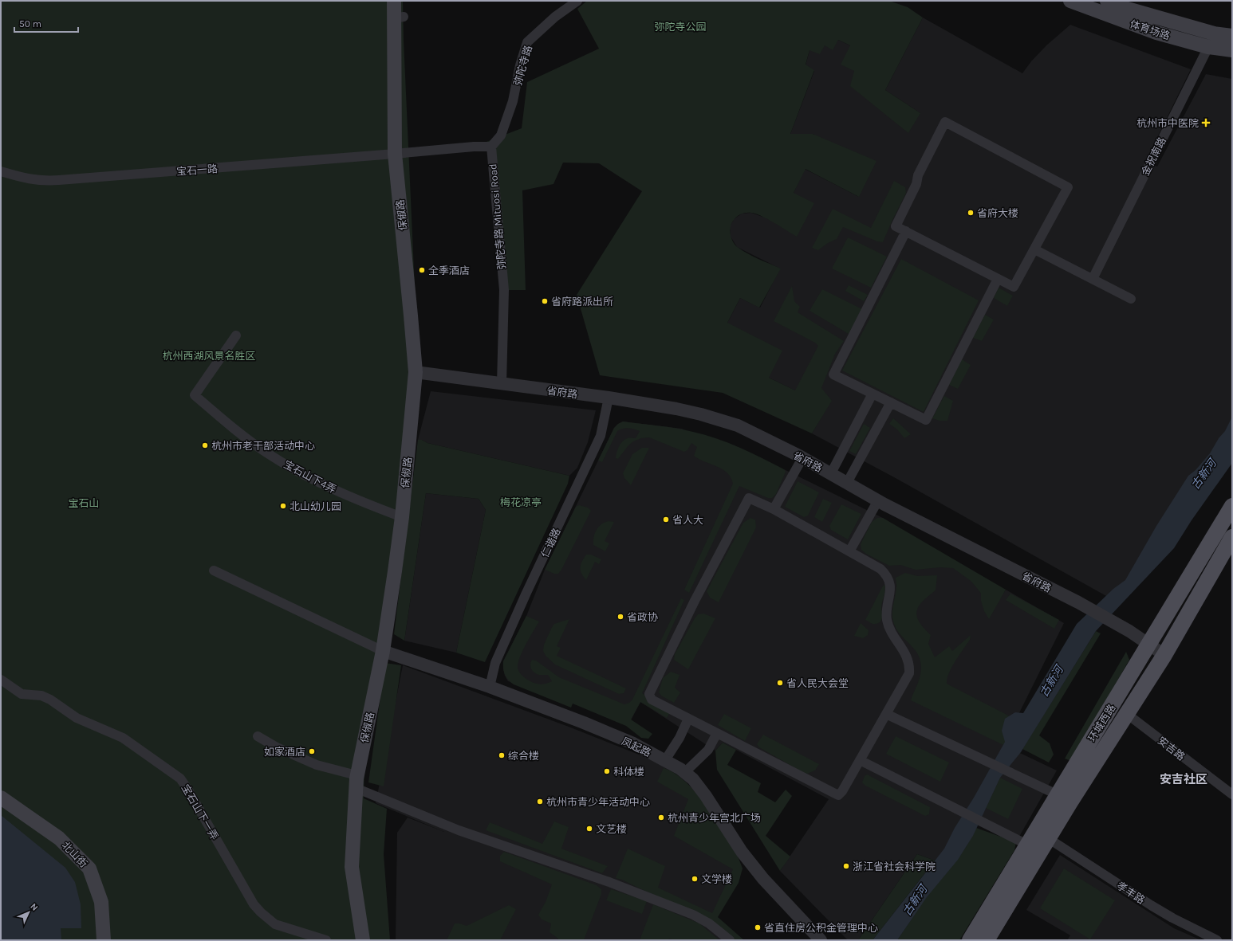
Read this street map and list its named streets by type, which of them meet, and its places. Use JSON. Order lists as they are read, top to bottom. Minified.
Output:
{"streets":{"main road":["体育场路","保俶路","环城西路","北山街"],"street":["弥陀寺路","金祝南路","宝石一路","弥陀寺路 Mituosi Road","省府路","宝石山下4弄","仁谐路","凤起路","安吉路","宝石山下一弄","孝丰路"]},"crossings":[["体育场路","金祝南路"],["弥陀寺路","弥陀寺路 Mituosi Road"],["宝石一路","保俶路"],["保俶路","省府路"],["保俶路","宝石山下4弄"],["保俶路","凤起路"],["弥陀寺路 Mituosi Road","省府路"],["省府路","仁谐路"],["省府路","环城西路"],["仁谐路","凤起路"],["环城西路","安吉路"],["环城西路","孝丰路"]],"districts":["安吉社区"],"water":["古新河"],"parks":["弥陀寺公园","杭州西湖风景名胜区","梅花凉亭","宝石山"],"places":{"health":["杭州市中医院"],"other":["省府大楼","全季酒店","省府路派出所","杭州市老干部活动中心","北山幼儿园","省人大","省政协","省人民大会堂","如家酒店","综合楼","科体楼","杭州市青少年活动中心","杭州青少年宫北广场","文艺楼","浙江省社会科学院","文学楼","省直住房公积金管理中心"]},"scale_bar":"50 m","north":"top right"}
